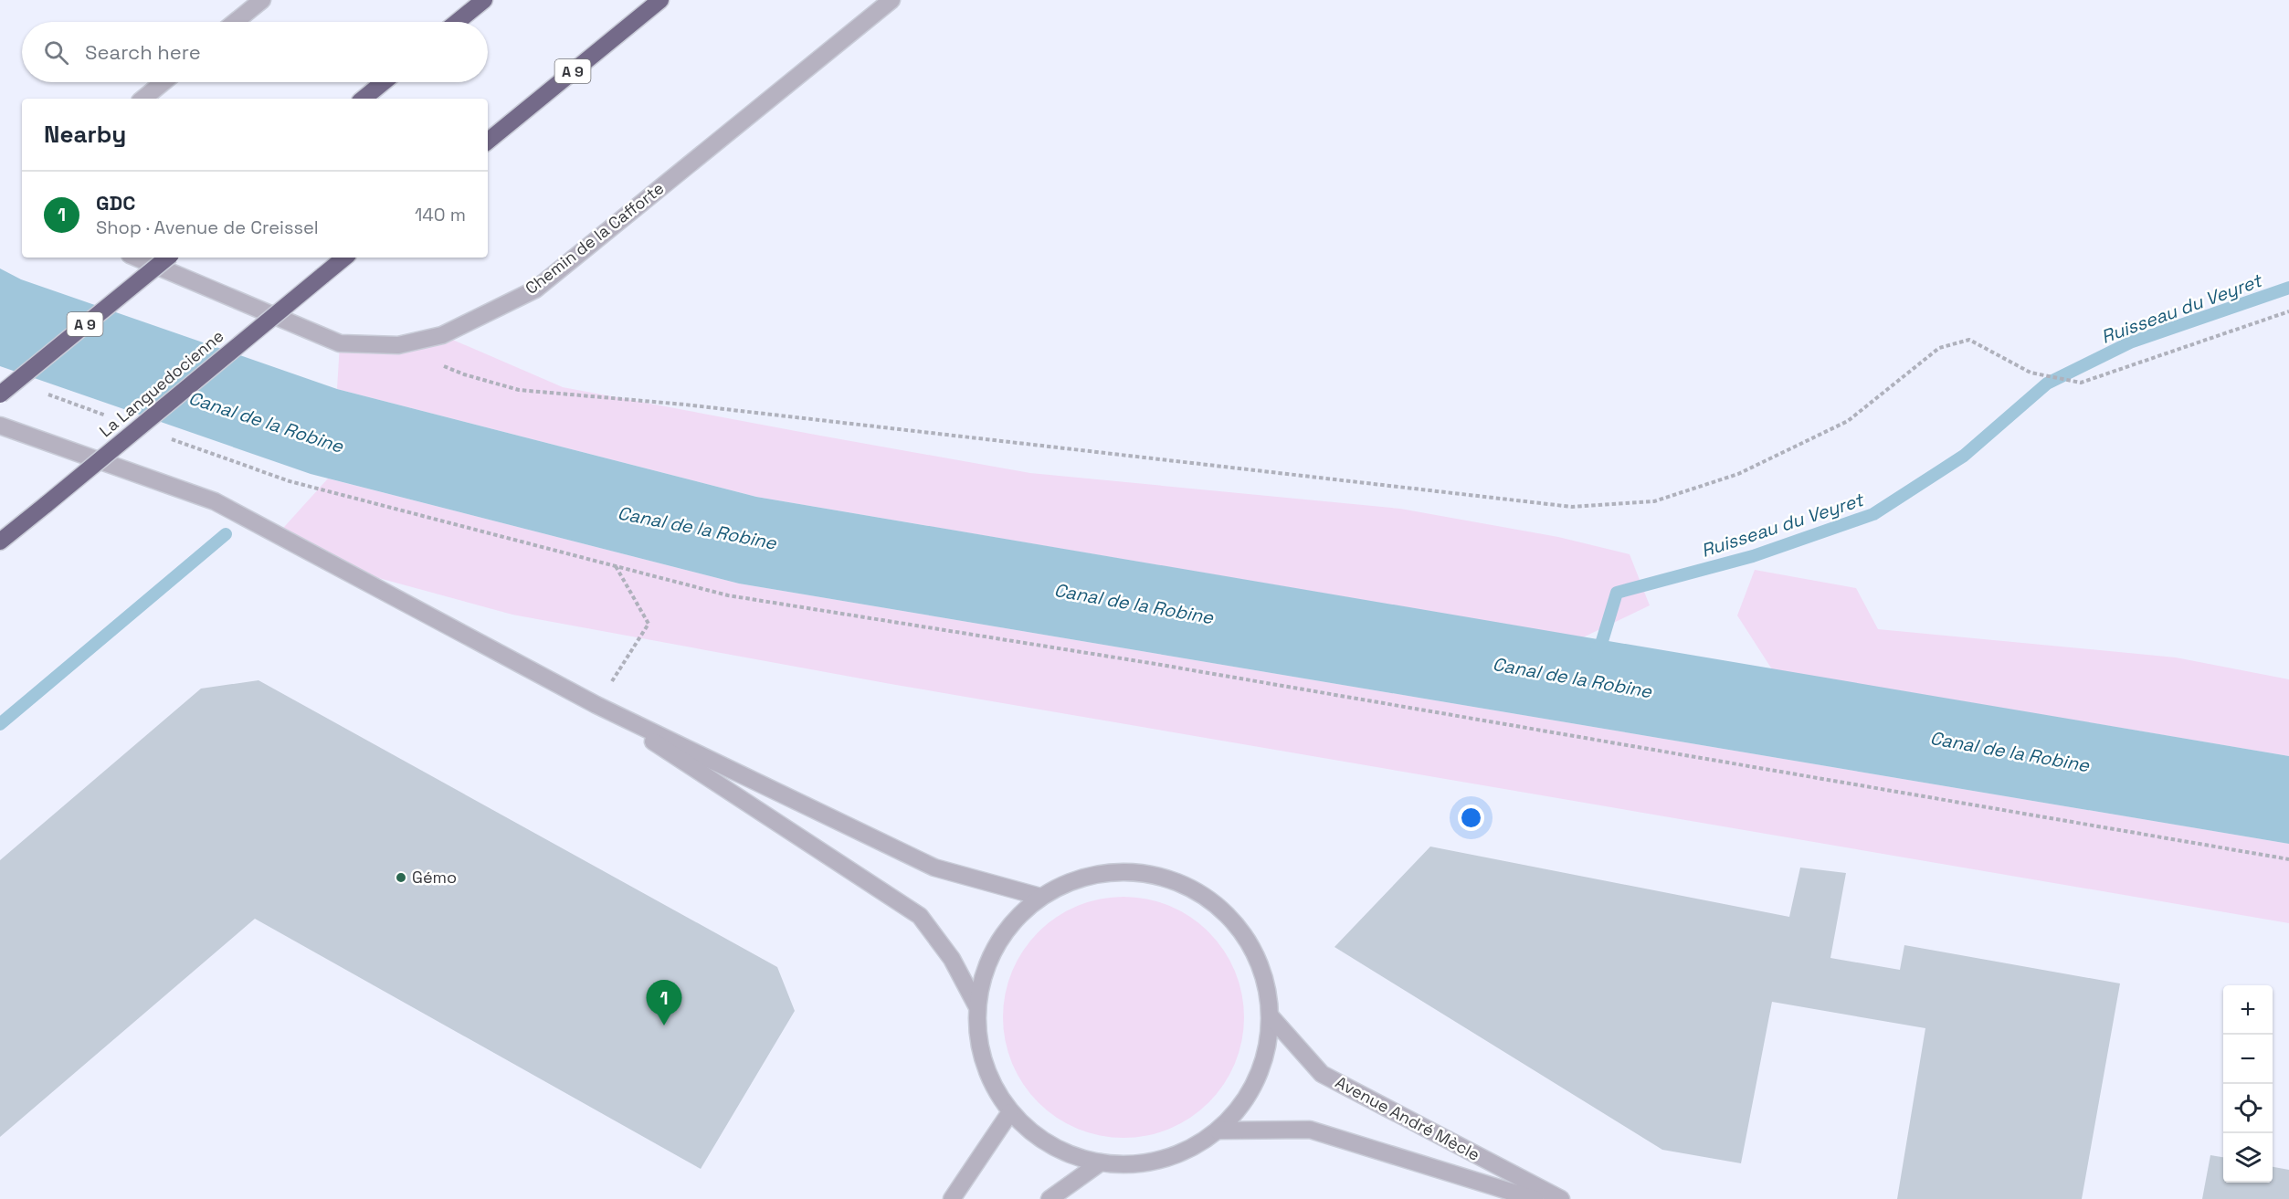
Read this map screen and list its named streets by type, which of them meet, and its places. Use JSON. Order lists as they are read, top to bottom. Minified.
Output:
{"streets":{"highway":["A 9","La Languedocienne"],"street":["Chemin de la Cafforte","Avenue André Mècle"]},"water":["Ruisseau du Veyret","Canal de la Robine"],"places":["Gémo"],"page":{"search":"Search here","heading":"Nearby","list":[{"mark":"1","name":"GDC","note":"Shop · Avenue de Creissel","value":"140 m"}],"pins":"1","map_buttons":["+","−"]}}
